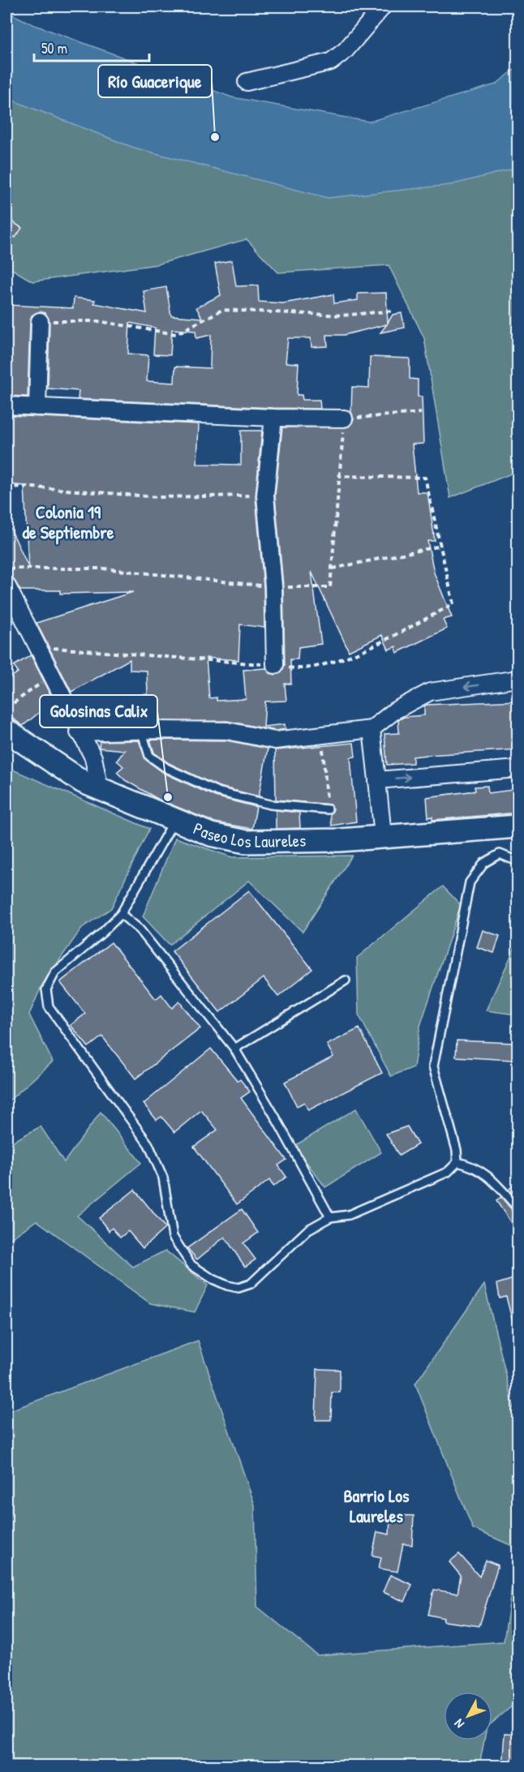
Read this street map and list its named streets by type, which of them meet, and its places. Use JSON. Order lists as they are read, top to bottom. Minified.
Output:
{"streets":{"street":["Paseo Los Laureles"]},"districts":["Colonia 19 de Septiembre","Barrio Los Laureles"],"places":["Río Guacerique","Golosinas Calix"],"scale_bar":"50 m","north":"bottom left"}
